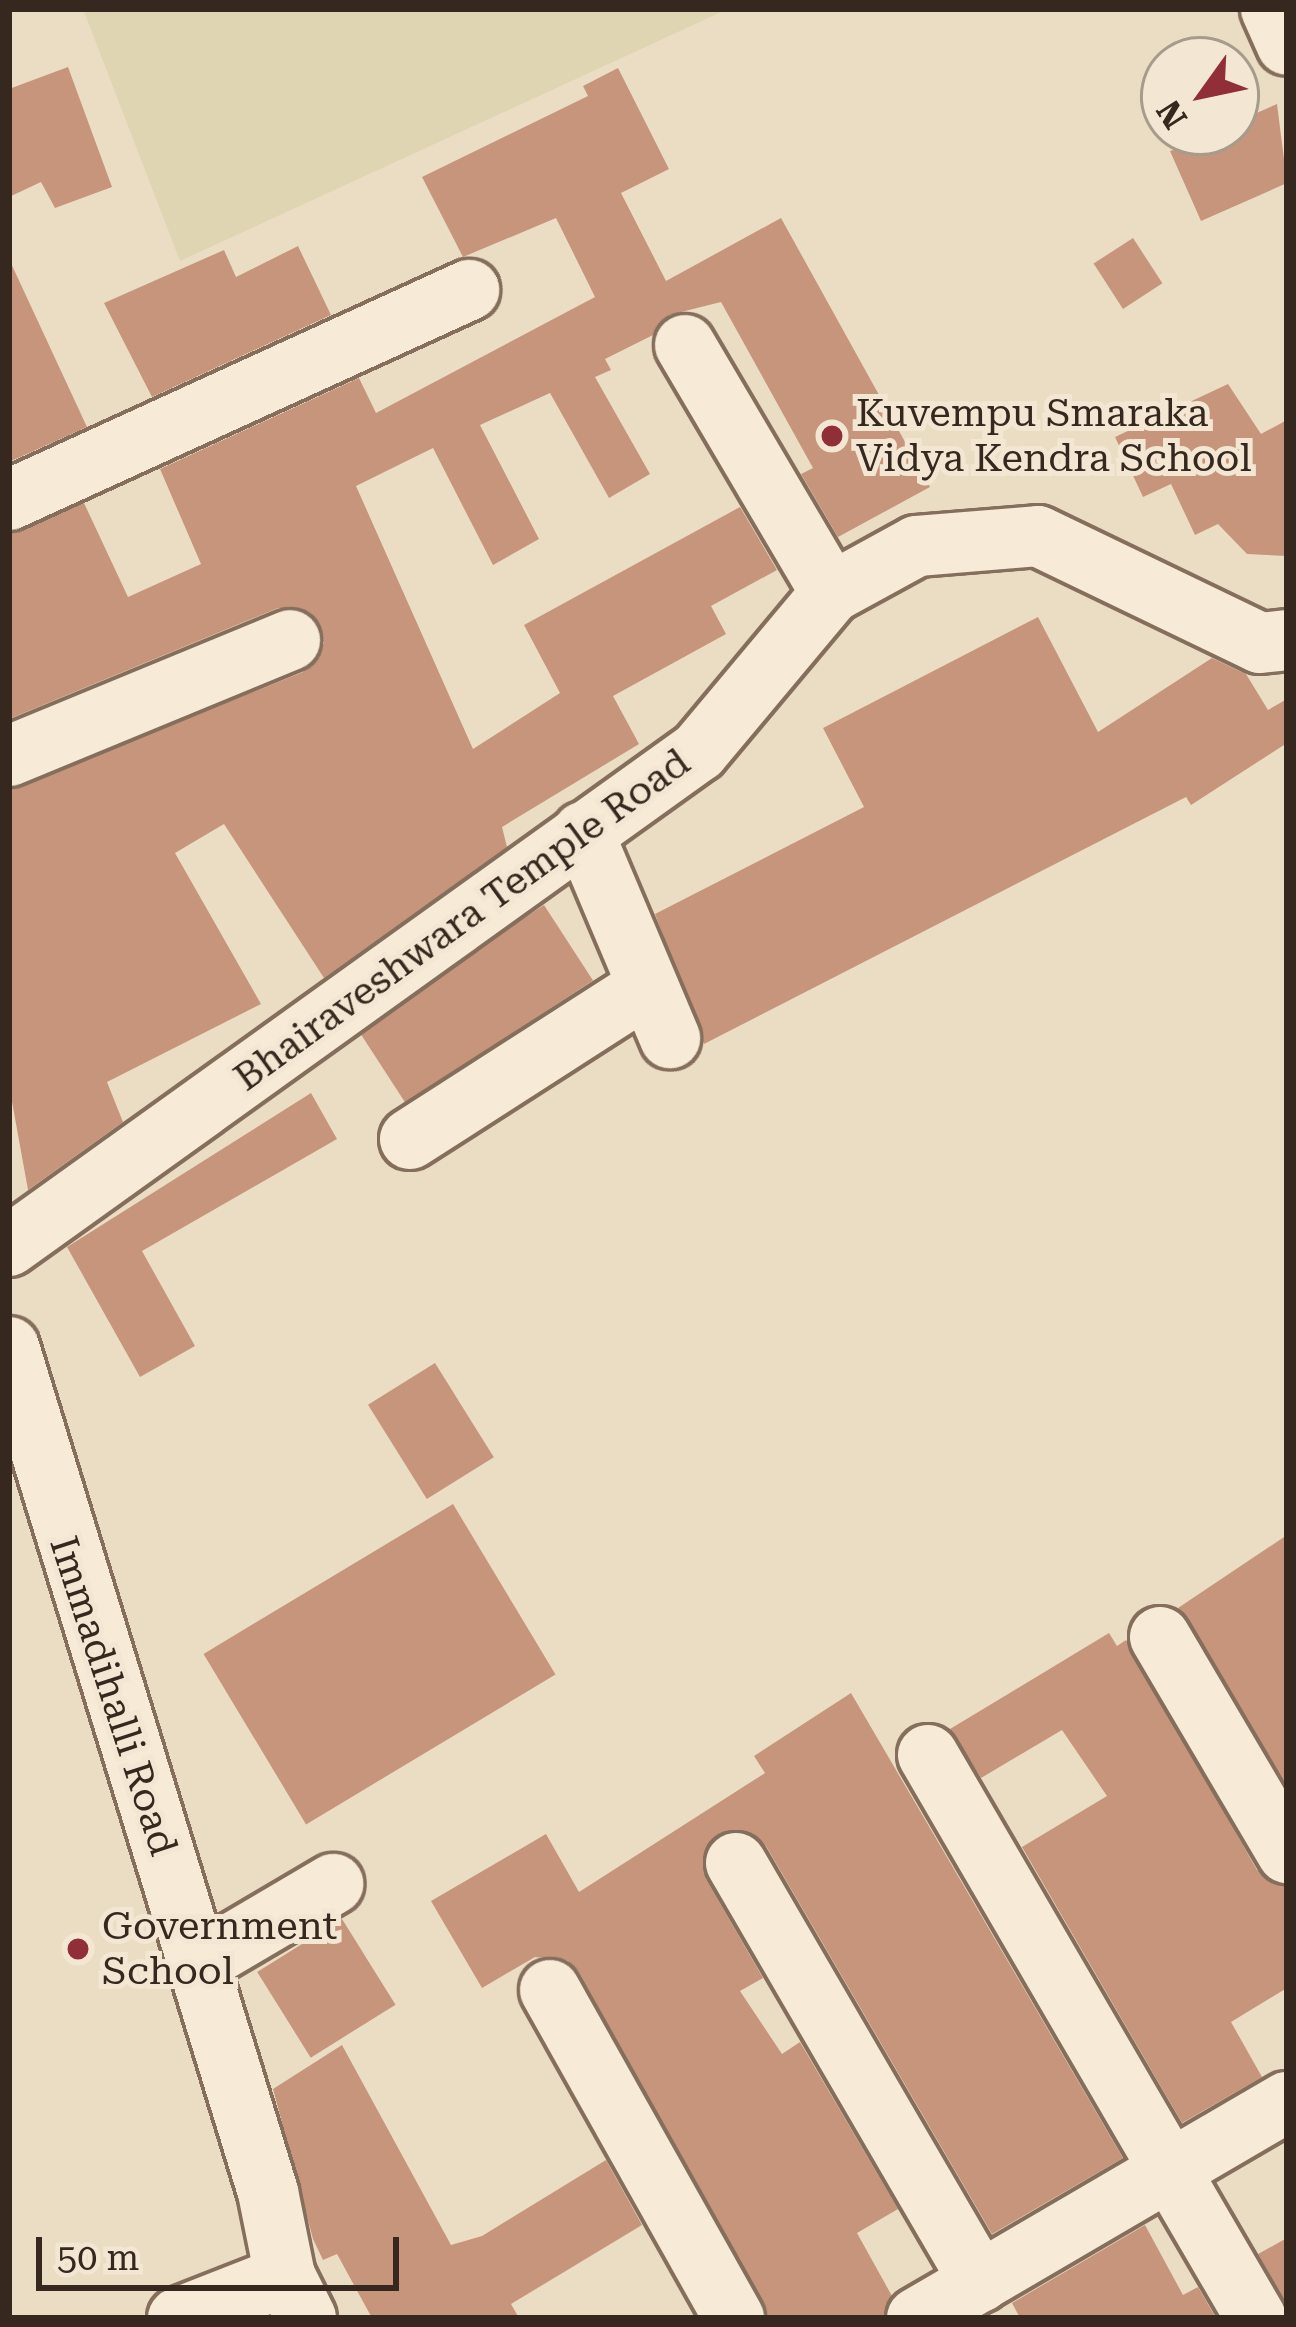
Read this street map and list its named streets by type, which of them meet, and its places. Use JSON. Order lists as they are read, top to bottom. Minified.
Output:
{"streets":{"street":["Bhairaveshwara Temple Road","Immadihalli Road"]},"places":["Kuvempu Smaraka Vidya Kendra School","Government School"],"scale_bar":"50 m","north":"bottom left"}
